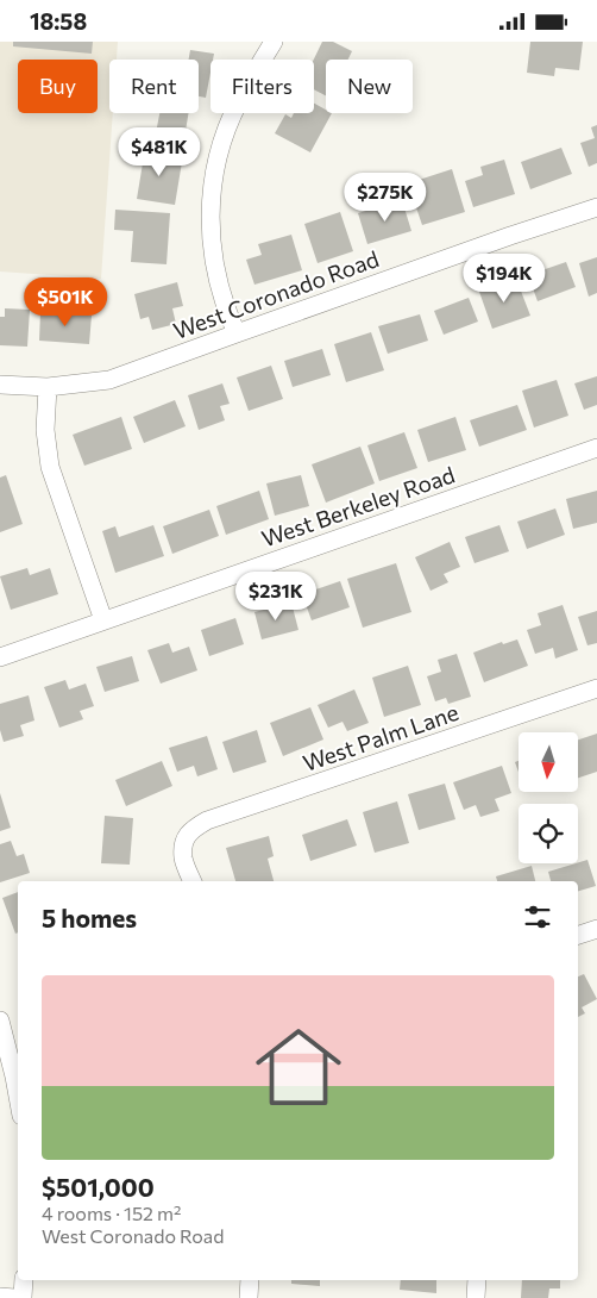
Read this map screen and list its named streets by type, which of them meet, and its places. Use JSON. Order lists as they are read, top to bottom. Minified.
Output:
{"streets":{"street":["West Coronado Road","West Berkeley Road","West Palm Lane"]},"north":"bottom","page":{"status":"18:58","chip":["Buy","Rent","Filters","New"],"price":["$481K","$275K","$194K","$501K","$231K"],"heading":"5 homes","list":[{"name":"$501,000","note":"4 rooms · 152 m² · West Coronado Road"}]}}
